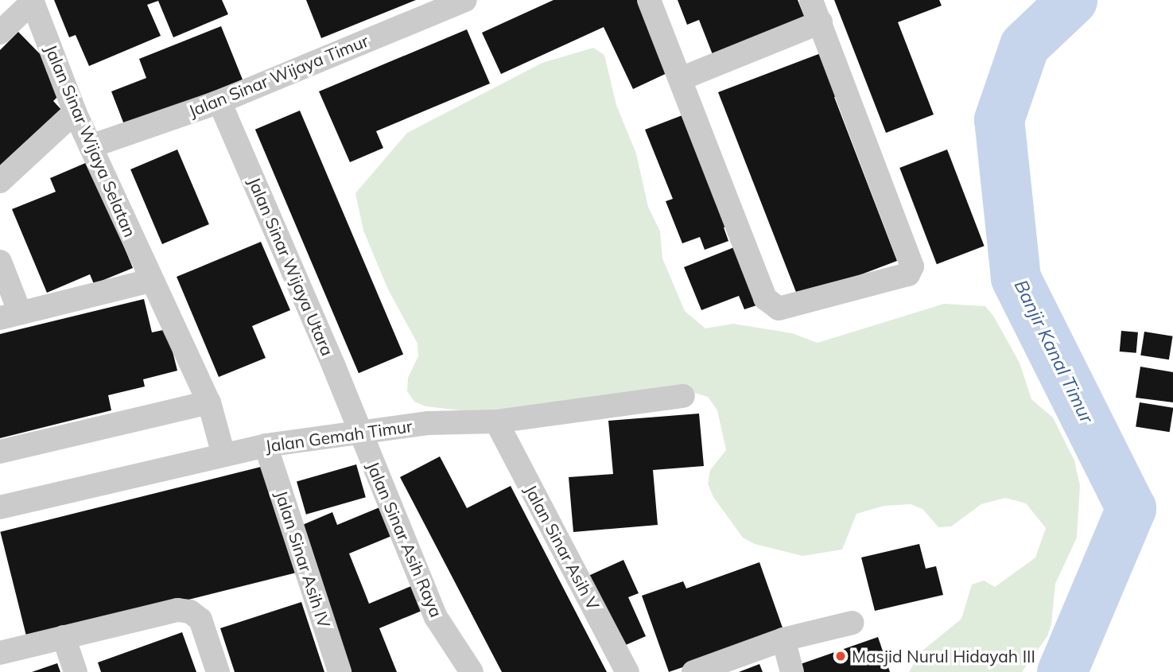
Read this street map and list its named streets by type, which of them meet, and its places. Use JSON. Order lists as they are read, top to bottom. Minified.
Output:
{"streets":{"street":["Jalan Sinar Wijaya Timur","Jalan Sinar Wijaya Selatan","Jalan Sinar Wijaya Utara","Jalan Gemah Timur","Jalan Sinar Asih Raya","Jalan Sinar Asih V","Jalan Sinar Asih IV"]},"crossings":[["Jalan Sinar Wijaya Timur","Jalan Sinar Wijaya Selatan"],["Jalan Sinar Wijaya Timur","Jalan Sinar Wijaya Utara"],["Jalan Sinar Wijaya Selatan","Jalan Gemah Timur"],["Jalan Sinar Wijaya Utara","Jalan Gemah Timur"],["Jalan Sinar Wijaya Utara","Jalan Sinar Asih Raya"],["Jalan Gemah Timur","Jalan Sinar Asih Raya"],["Jalan Gemah Timur","Jalan Sinar Asih V"],["Jalan Gemah Timur","Jalan Sinar Asih IV"]],"water":["Banjir Kanal Timur"],"places":["Masjid Nurul Hidayah III"]}
